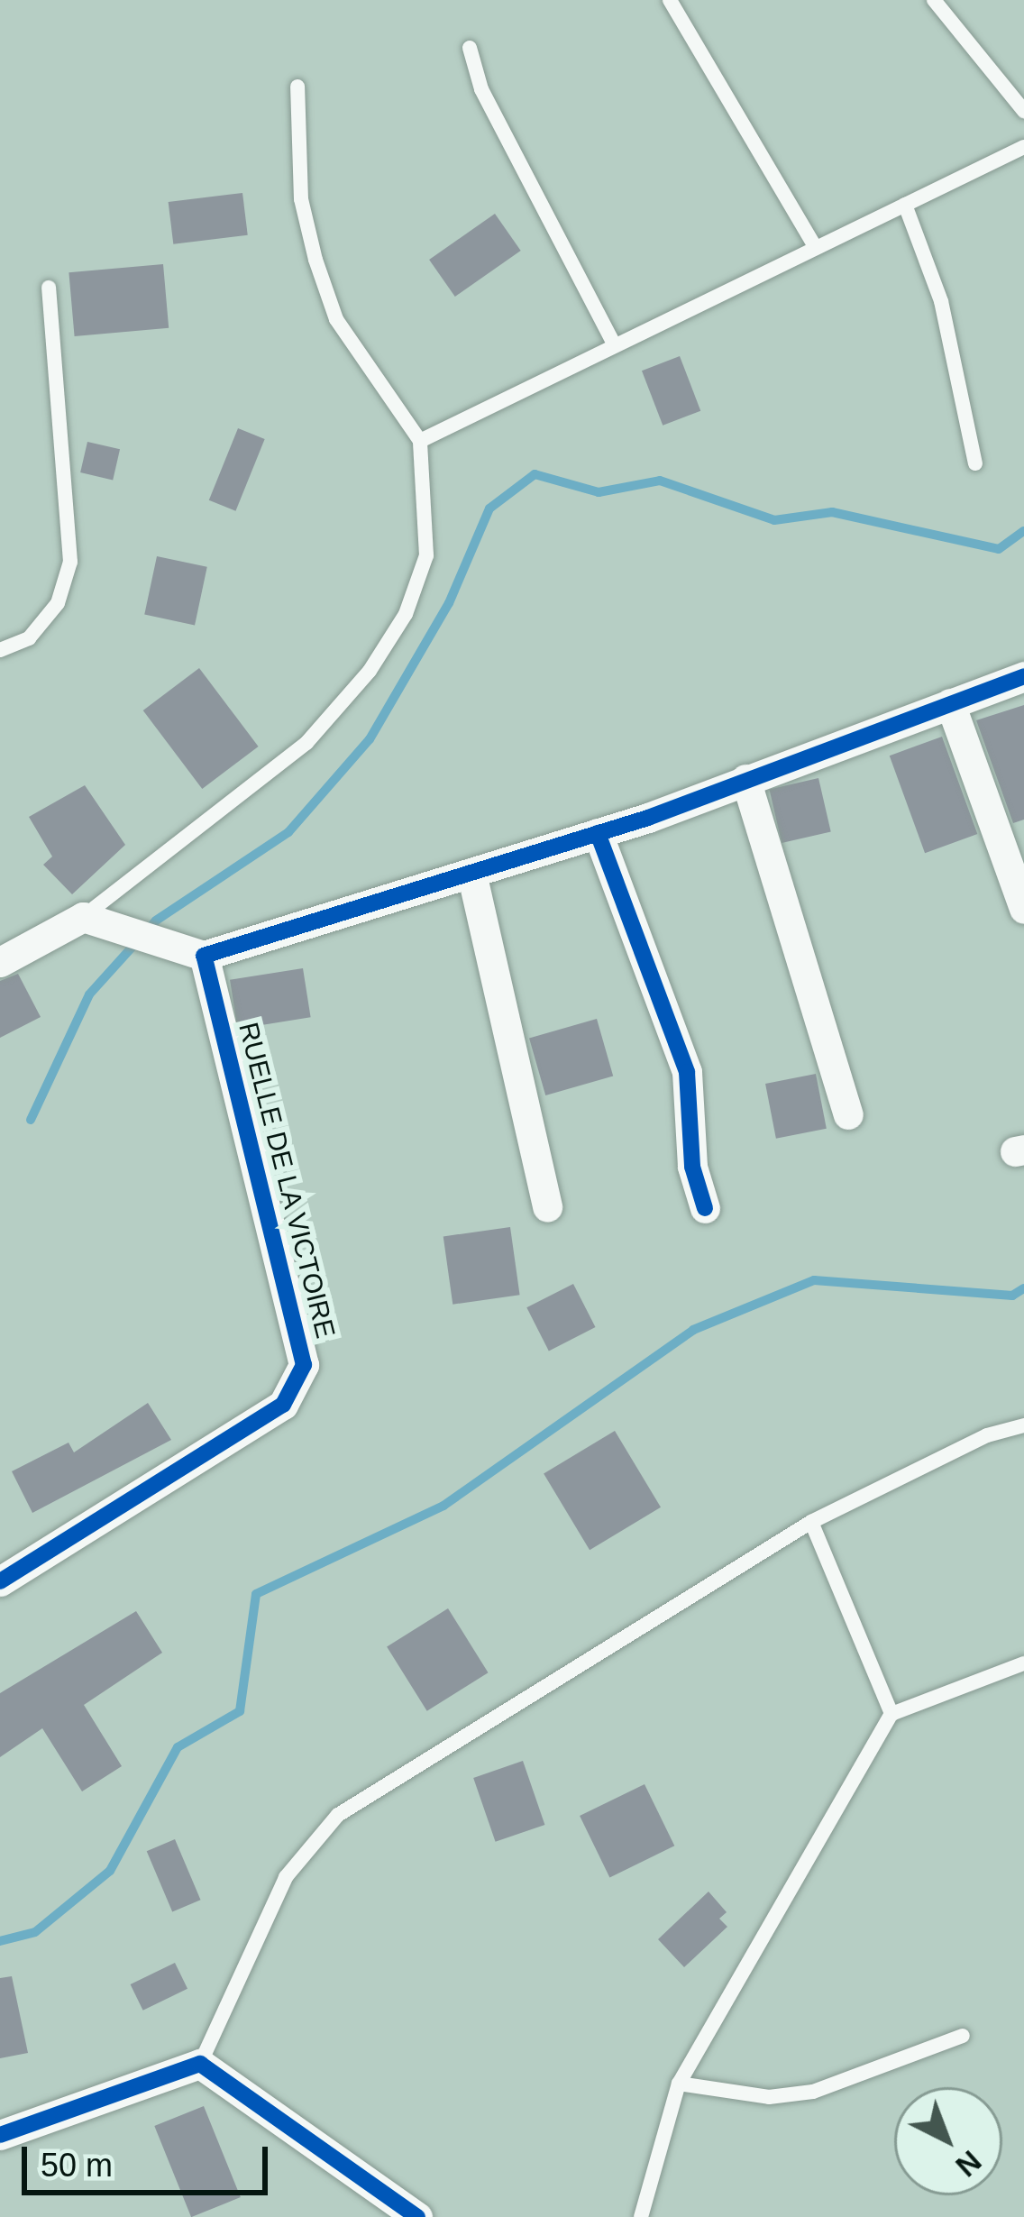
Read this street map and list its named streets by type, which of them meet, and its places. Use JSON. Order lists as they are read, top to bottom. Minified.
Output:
{"streets":{"street":["RUELLE DE LA VICTOIRE"]},"scale_bar":"50 m","north":"bottom right"}
